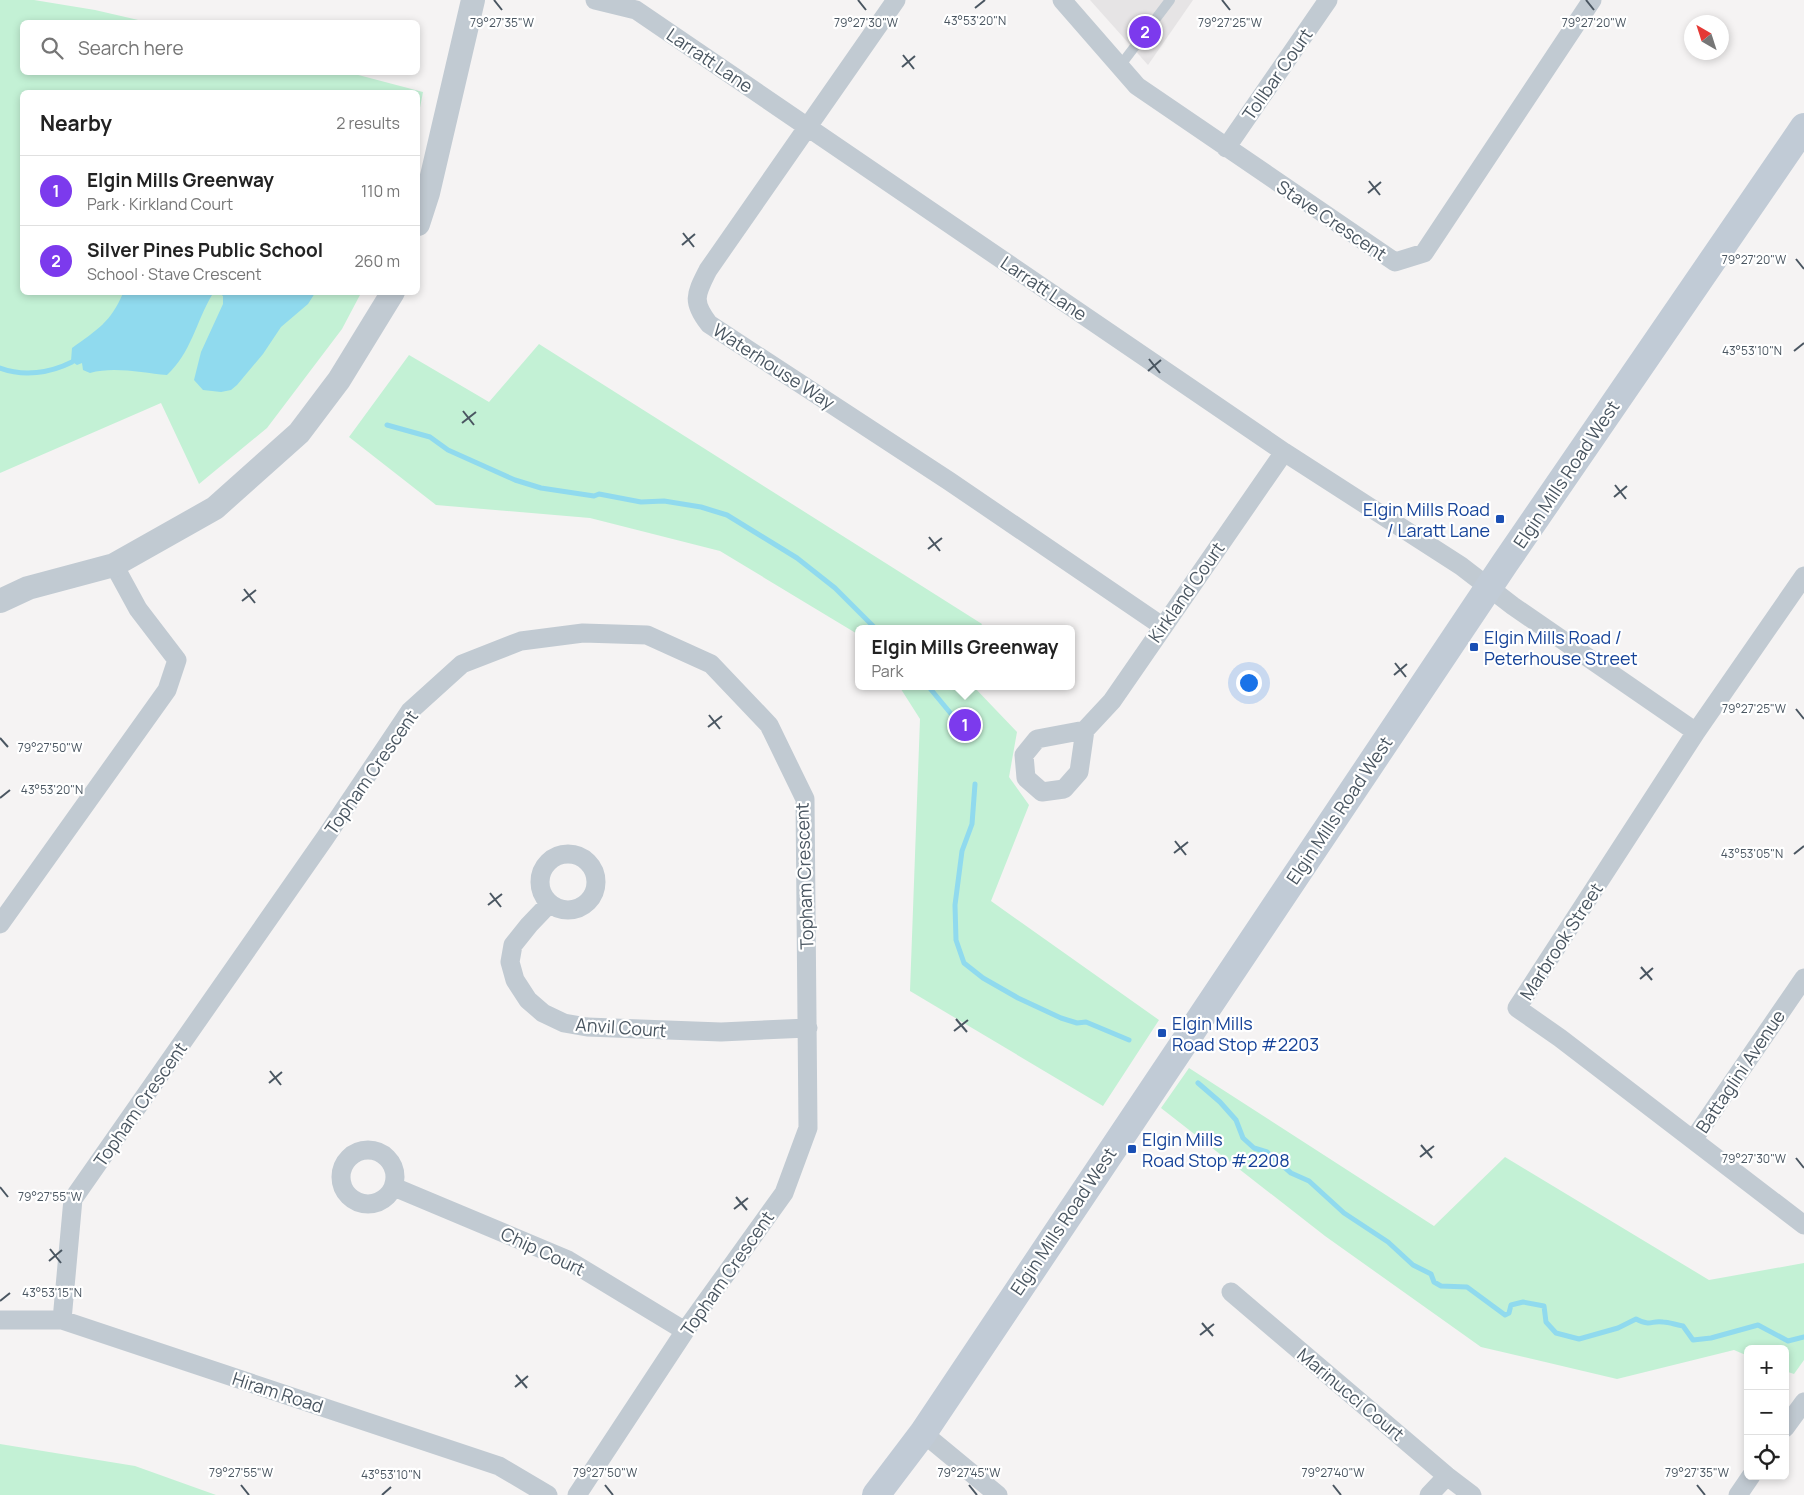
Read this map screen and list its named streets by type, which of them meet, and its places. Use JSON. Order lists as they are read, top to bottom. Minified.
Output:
{"streets":{"main road":["Elgin Mills Road West"],"street":["Larratt Lane","Tollbar Court","Stave Crescent","Waterhouse Way","Kirkland Court","Topham Crescent","Marbrook Street","Anvil Court","Battaglini Avenue","Chip Court","Hiram Road","Marinucci Court"]},"crossings":[["Larratt Lane","Waterhouse Way"],["Larratt Lane","Elgin Mills Road West"],["Larratt Lane","Kirkland Court"],["Larratt Lane","Marbrook Street"],["Tollbar Court","Stave Crescent"],["Waterhouse Way","Kirkland Court"],["Topham Crescent","Anvil Court"],["Topham Crescent","Chip Court"],["Topham Crescent","Hiram Road"],["Marbrook Street","Battaglini Avenue"]],"places":{"transit":["Elgin Mills Road / Laratt Lane","Elgin Mills Road / Peterhouse Street","Elgin Mills Road Stop #2203","Elgin Mills Road Stop #2208"]},"north":"top left","page":{"pins":["2","1"],"search":"Search here","heading":["Nearby","2 results"],"list":[{"mark":"1","name":"Elgin Mills Greenway","note":"Park · Kirkland Court","value":"110 m"},{"mark":"2","name":"Silver Pines Public School","note":"School · Stave Crescent","value":"260 m"}],"popup":["Elgin Mills Greenway","Park"],"map_buttons":["+","−"]},"coordinates":["43°53'20\"N","79°27'30\"W","79°27'35\"W","79°27'25\"W","79°27'20\"W","43°53'10\"N","79°27'50\"W","43°53'05\"N","79°27'55\"W","43°53'15\"N","79°27'45\"W","79°27'40\"W"]}
